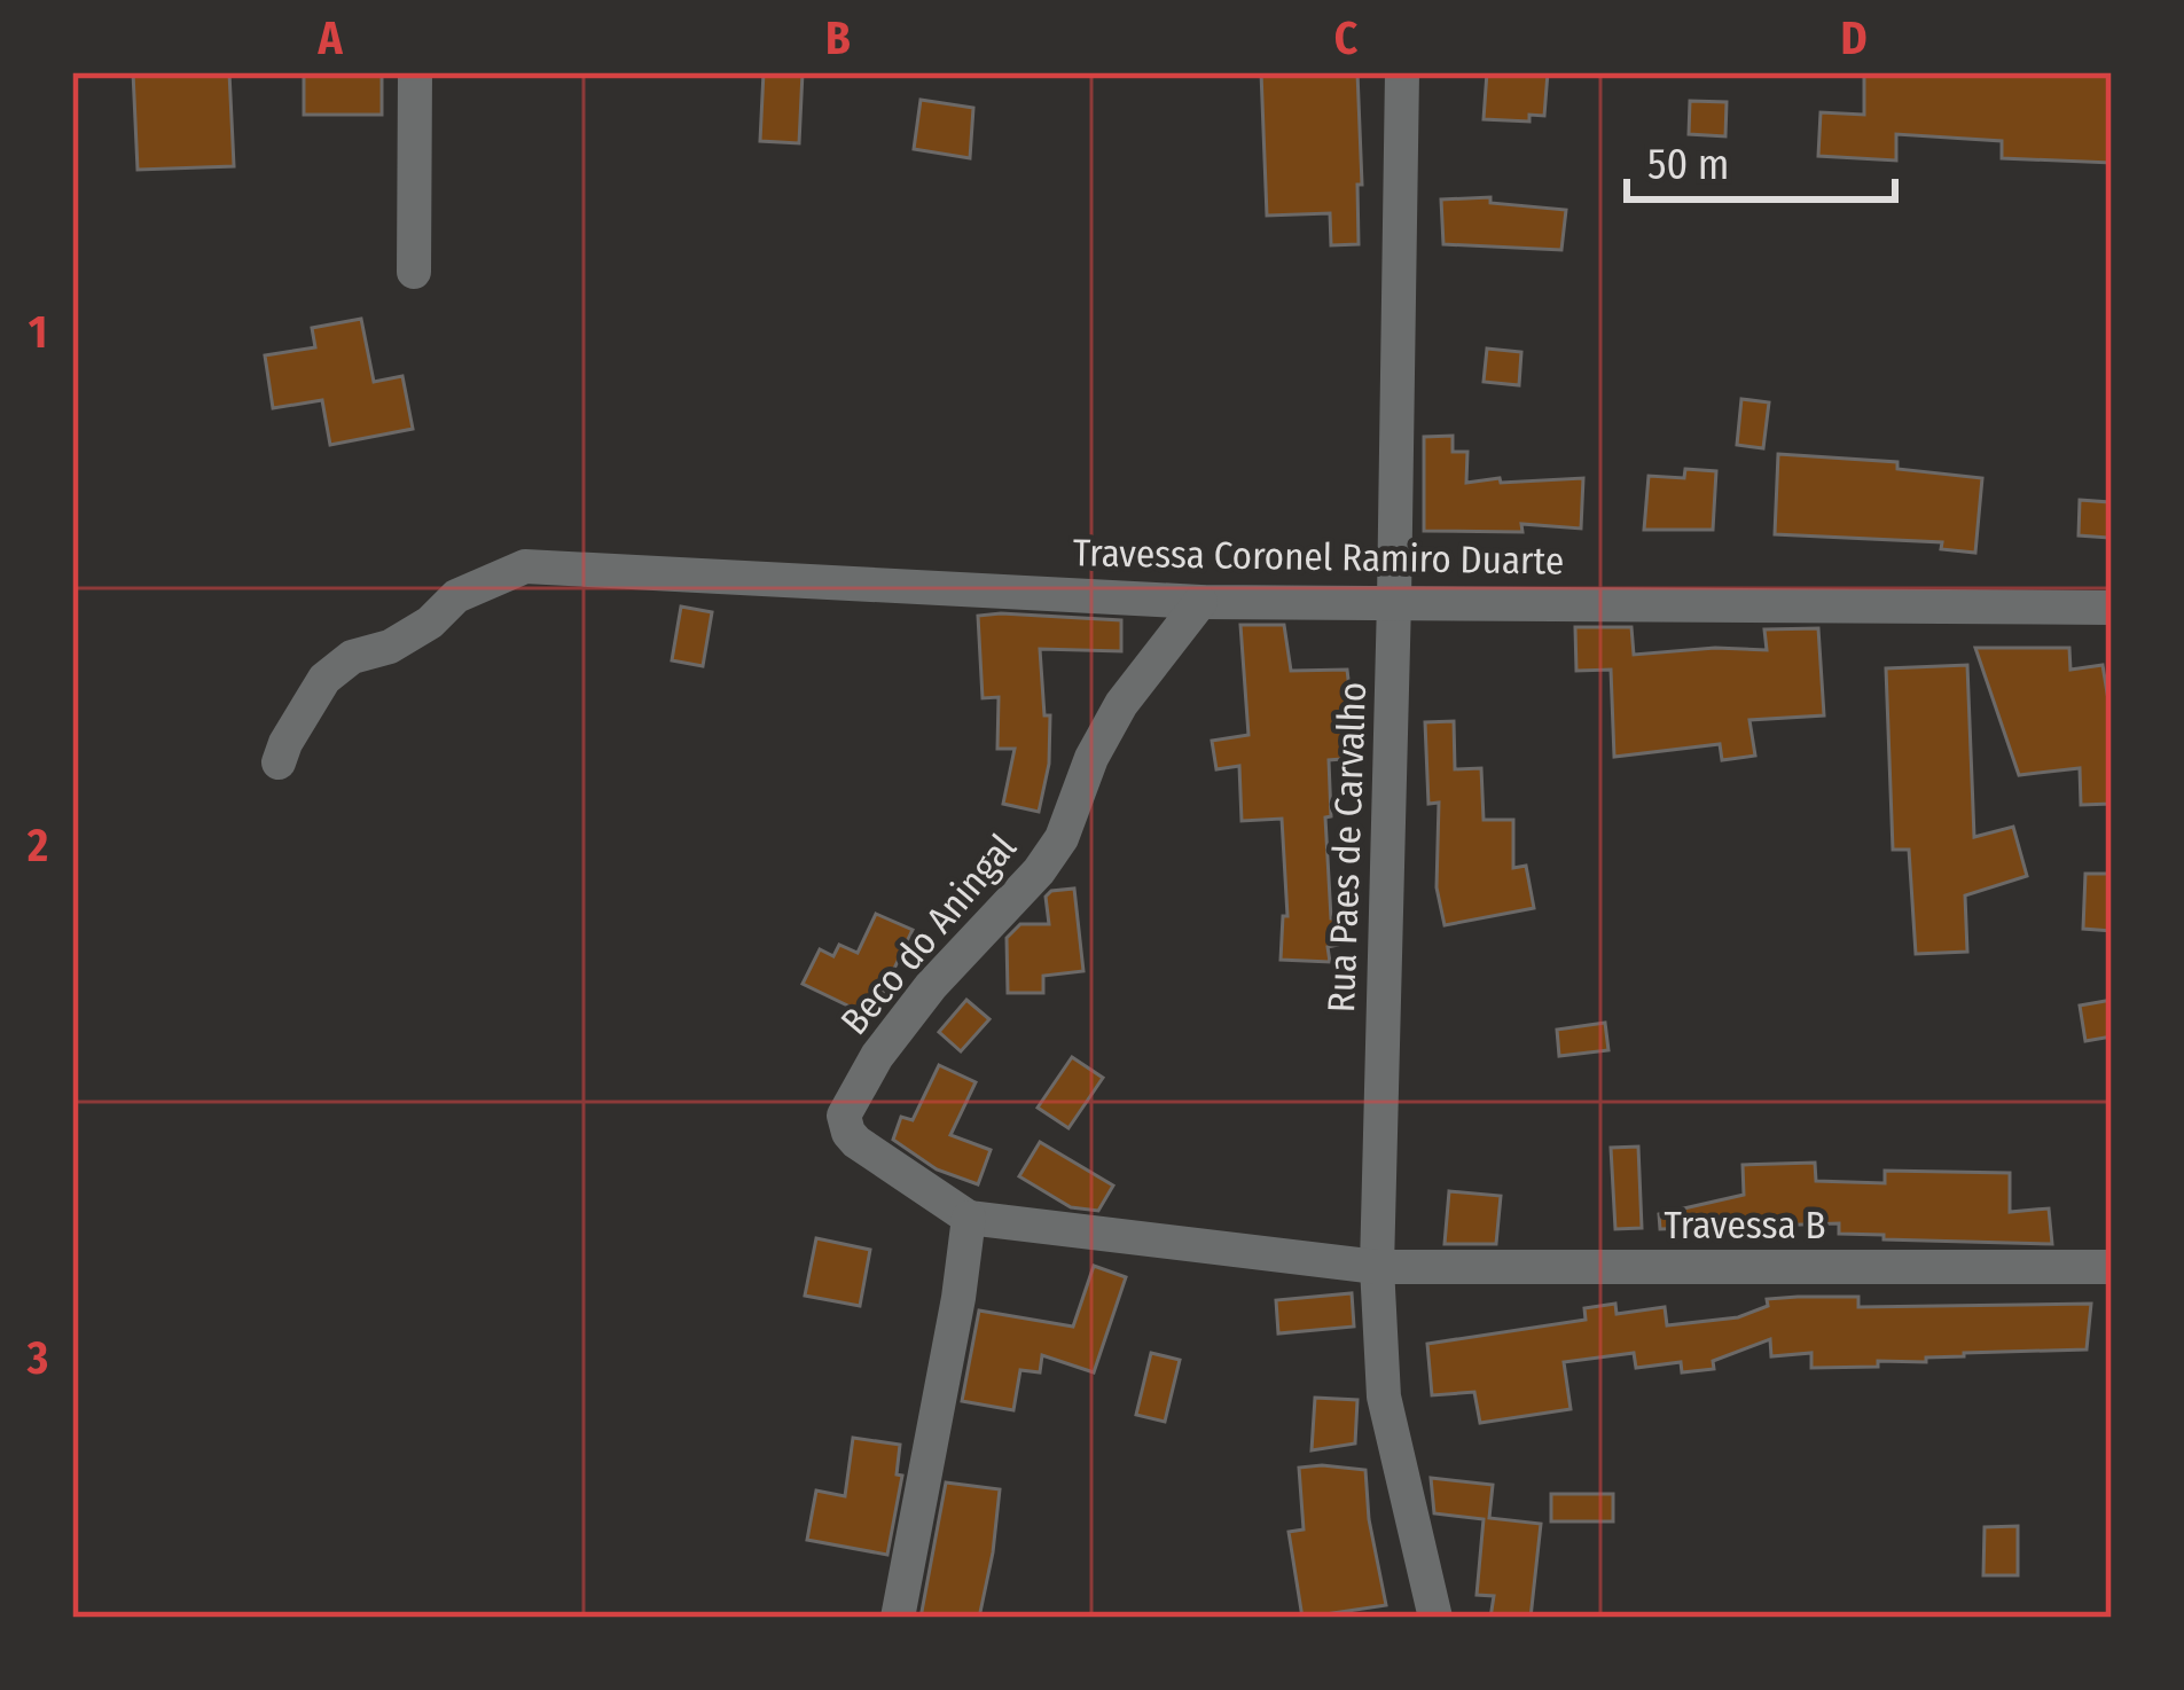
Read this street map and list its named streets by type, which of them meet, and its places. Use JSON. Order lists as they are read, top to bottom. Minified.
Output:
{"streets":{"street":["Travessa Coronel Ramiro Duarte","Rua Paes de Carvalho","Beco do Aningal","Travessa B"]},"crossings":[["Travessa Coronel Ramiro Duarte","Rua Paes de Carvalho"],["Travessa Coronel Ramiro Duarte","Beco do Aningal"],["Rua Paes de Carvalho","Travessa B"],["Beco do Aningal","Travessa B"]],"scale_bar":"50 m","grid":{"columns":["A","B","C","D"],"rows":["1","2","3"]}}
